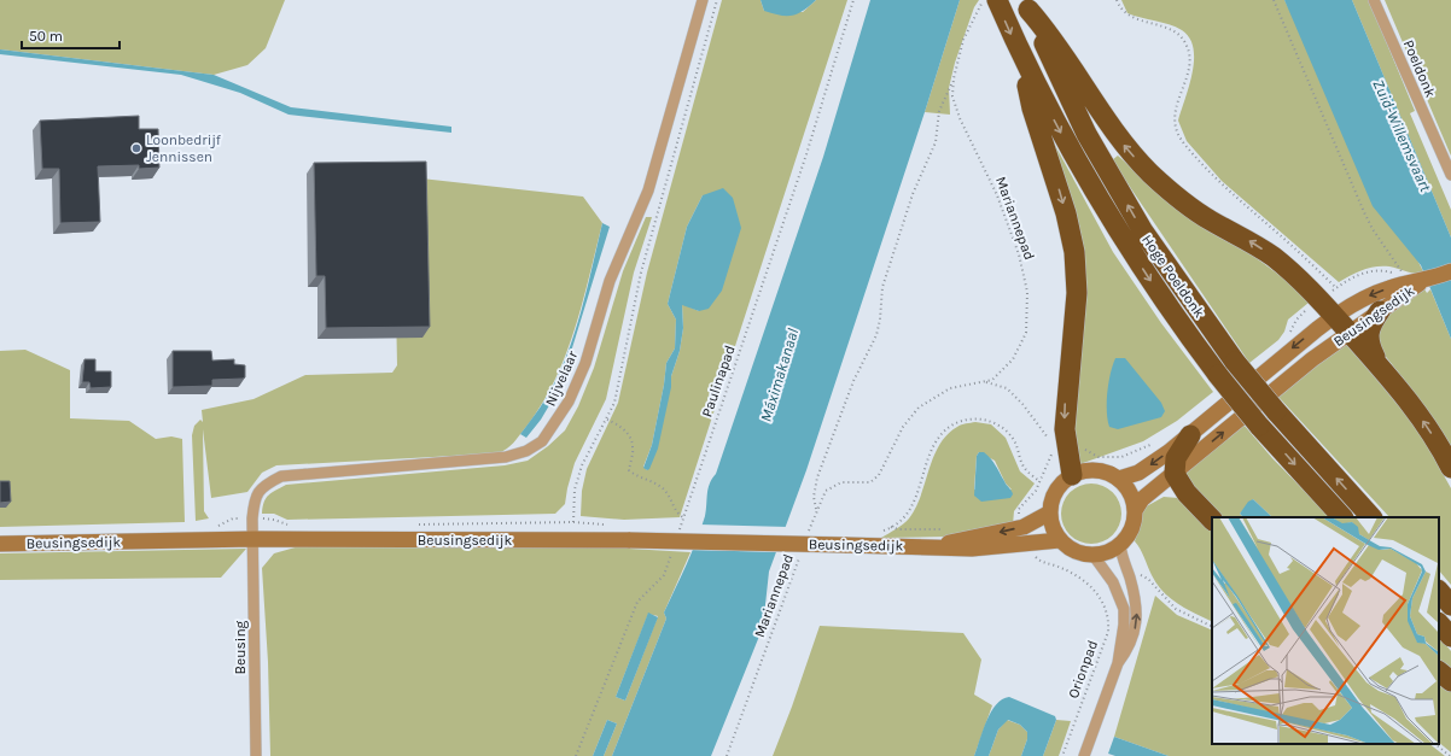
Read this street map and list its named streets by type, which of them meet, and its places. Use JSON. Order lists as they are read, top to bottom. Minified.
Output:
{"streets":{"highway":["Hoge Poeldonk"],"street":["Poeldonk","Beusingsedijk","Nijvelaar","Beusing"],"path":["Mariannepad","Paulinapad","Orionpad"]},"crossings":[["Beusingsedijk","Nijvelaar"],["Beusingsedijk","Beusing"],["Nijvelaar","Beusing"]],"water":["Zuid-Willemsvaart","Máximakanaal"],"places":["Loonbedrijf Jennissen"],"scale_bar":"50 m"}
